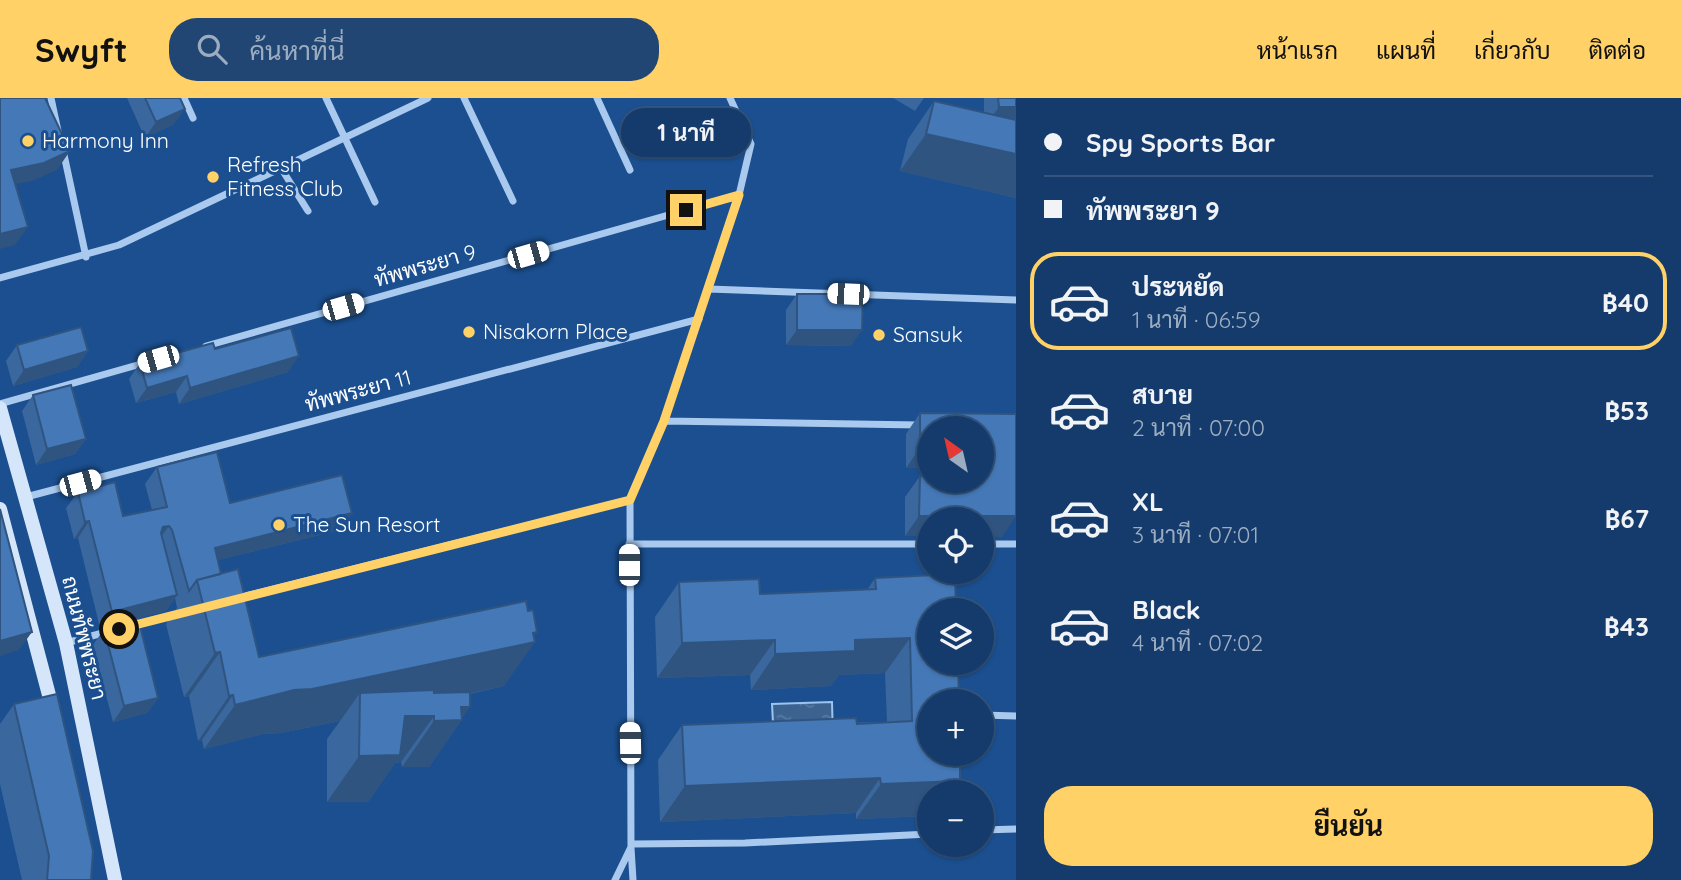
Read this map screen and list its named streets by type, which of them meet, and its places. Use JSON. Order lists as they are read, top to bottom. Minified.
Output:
{"streets":{"main road":["ถนนทัพพระยา"],"street":["ทัพพระยา 9","ทัพพระยา 11"]},"crossings":[["ทัพพระยา 11","ถนนทัพพระยา"]],"places":["Harmony Inn","Refresh Fitness Club","Nisakorn Place","Sansuk","The Sun Resort"],"north":"top left","page":{"header":"Swyft","search":"ค้นหาที่นี่","nav":["หน้าแรก","แผนที่","เกี่ยวกับ","ติดต่อ"],"banner":["Spy Sports Bar","ทัพพระยา 9"],"bubble":"1 นาที","list":[{"name":"ประหยัด","note":"1 นาที · 06:59","value":"฿40"},{"name":"สบาย","note":"2 นาที · 07:00","value":"฿53"},{"name":"XL","note":"3 นาที · 07:01","value":"฿67"},{"name":"Black","note":"4 นาที · 07:02","value":"฿43"}],"map_buttons":["+","−"],"buttons":"ยืนยัน"}}
